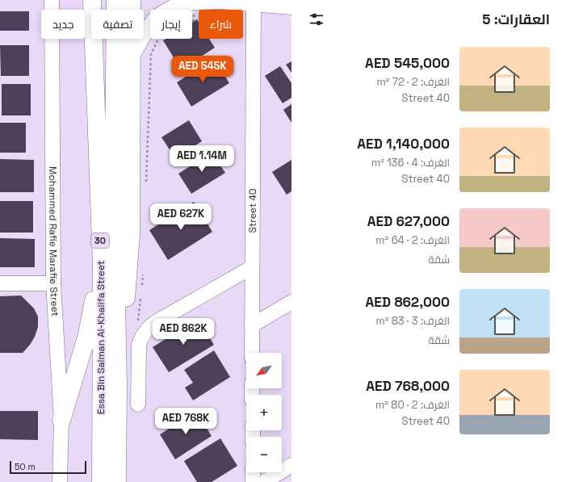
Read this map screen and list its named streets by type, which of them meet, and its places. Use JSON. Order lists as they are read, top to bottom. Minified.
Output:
{"streets":{"highway":["30","Essa Bin Salman Al-Khalifa Street"],"street":["Street 40","Mohammed Rafie Marafie Street"]},"scale_bar":"50 m","north":"bottom left","page":{"heading":"العقارات: 5","chip":["شراء","إيجار","تصفية","جديد"],"list":[{"name":"AED 545,000","note":"الغرف: 2 · 72 m² · Street 40"},{"name":"AED 1,140,000","note":"الغرف: 4 · 136 m² · Street 40"},{"name":"AED 627,000","note":"الغرف: 2 · 64 m² · شقة"},{"name":"AED 862,000","note":"الغرف: 3 · 83 m² · شقة"},{"name":"AED 768,000","note":"الغرف: 2 · 80 m² · Street 40"}],"price":["AED 545K","AED 1.14M","AED 627K","AED 862K","AED 768K"],"map_buttons":["+","−"],"scale":"50 m"}}
